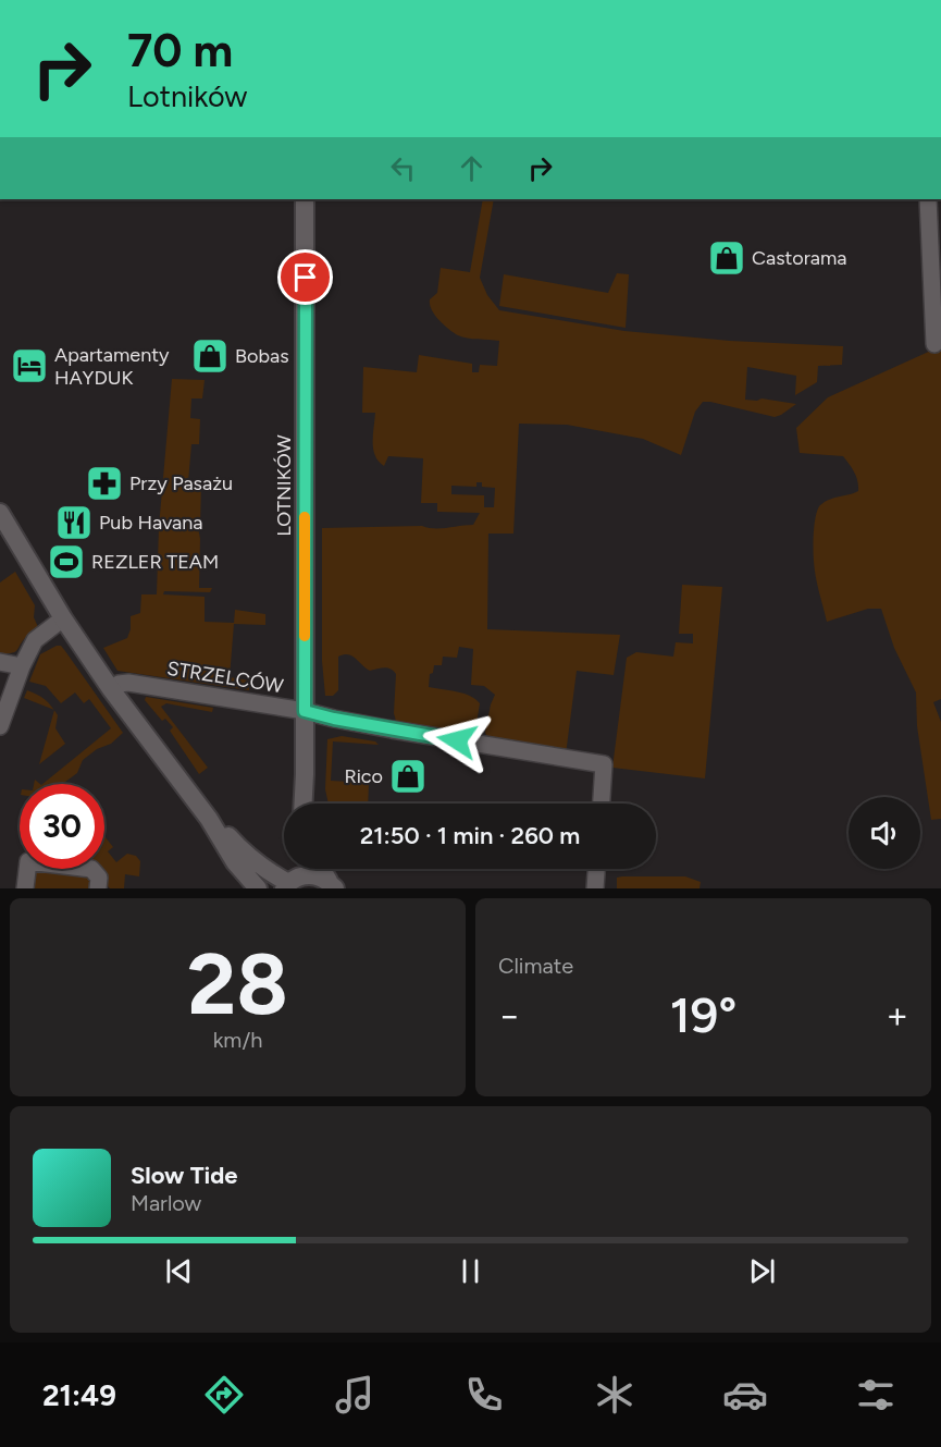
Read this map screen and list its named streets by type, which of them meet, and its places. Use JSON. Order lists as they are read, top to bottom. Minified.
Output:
{"streets":{"street":["LOTNIKÓW","STRZELCÓW"]},"crossings":[["LOTNIKÓW","STRZELCÓW"]],"places":{"shop":["Castorama","Bobas","Rico"],"hotel":["Apartamenty HAYDUK"],"pharmacy":["Przy Pasażu"],"restaurant":["Pub Havana"],"sports":["REZLER TEAM"]},"page":{"turn":["70 m","Lotników"],"limit":"30","trip":"21:50 · 1 min · 260 m","tile":[["28","km/h"],"Climate"],"heat":["−","19°","+"],"song":["Slow Tide","Marlow"],"tabs":"21:49"}}
